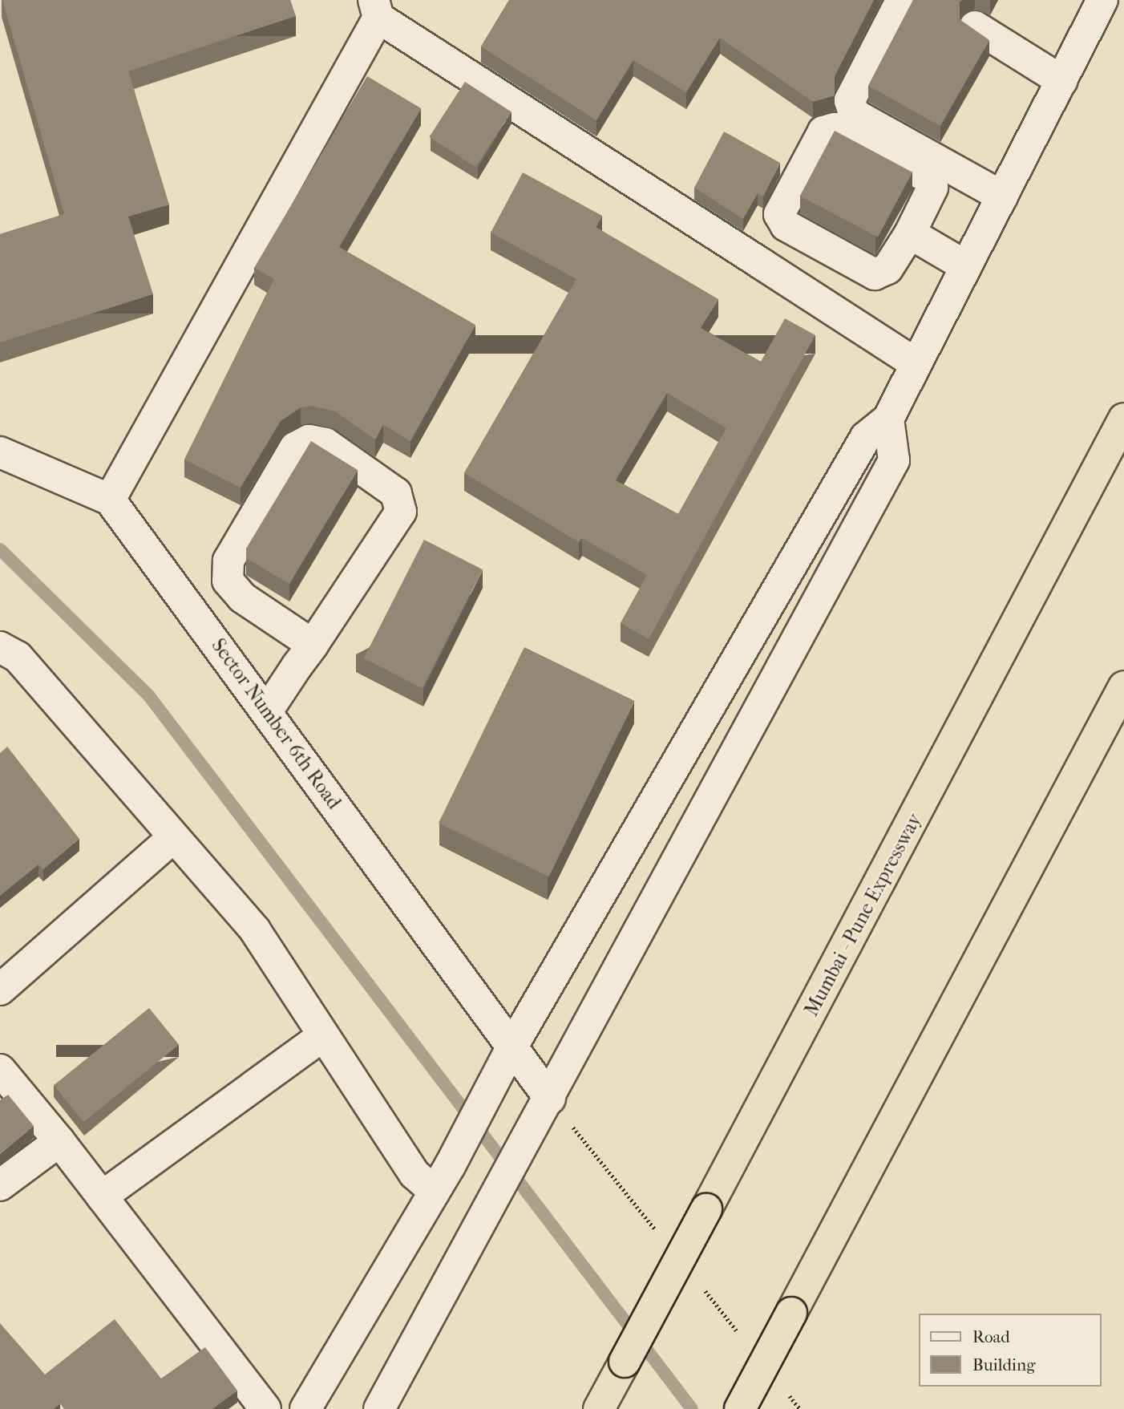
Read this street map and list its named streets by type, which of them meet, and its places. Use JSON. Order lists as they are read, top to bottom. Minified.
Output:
{"streets":{"highway":["Mumbai - Pune Expressway"],"street":["Sector Number 6th Road"]},"legend":["Road","Building"]}
